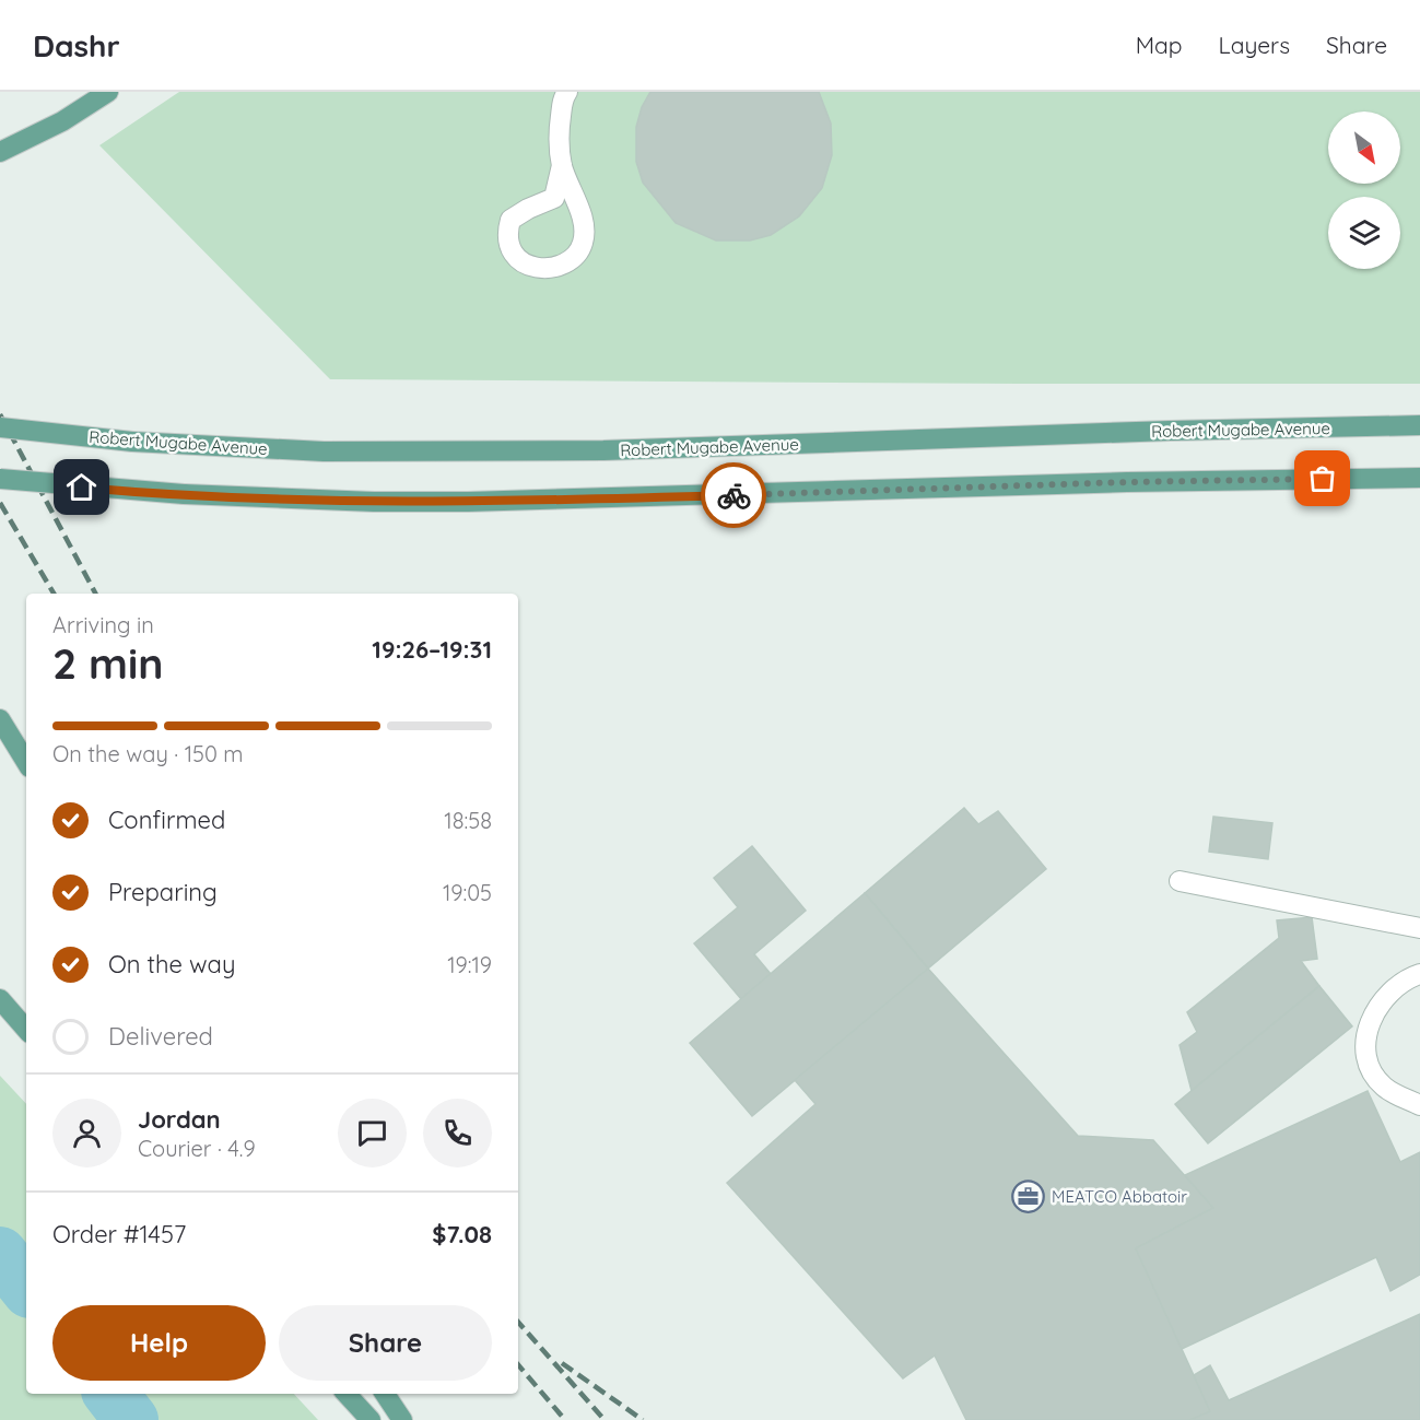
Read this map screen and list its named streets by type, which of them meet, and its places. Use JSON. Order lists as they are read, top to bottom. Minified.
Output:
{"streets":{"main road":["Robert Mugabe Avenue"]},"places":{"office":["MEATCO Abbatoir"]},"north":"bottom right","page":{"header":"Dashr","nav":["Map","Layers","Share"],"heading":["2 min","Arriving in","19:26–19:31"],"panel":["Jordan","Courier · 4.9","Order #1457","$7.08"],"bar":"On the way · 150 m","list":[["Confirmed","18:58"],["Preparing","19:05"],["On the way","19:19"],"Delivered"],"buttons":["Help","Share"]}}
